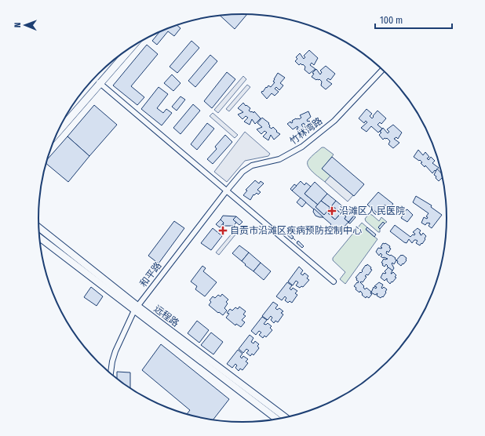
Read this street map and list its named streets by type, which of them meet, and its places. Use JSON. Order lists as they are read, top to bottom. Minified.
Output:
{"streets":{"main road":["远程路"],"street":["竹林湾路","和平路"]},"crossings":[["竹林湾路","和平路"],["和平路","远程路"]],"places":{"health":["沿滩区人民医院","自贡市沿滩区疾病预防控制中心"]},"scale_bar":"100 m","north":"left"}
